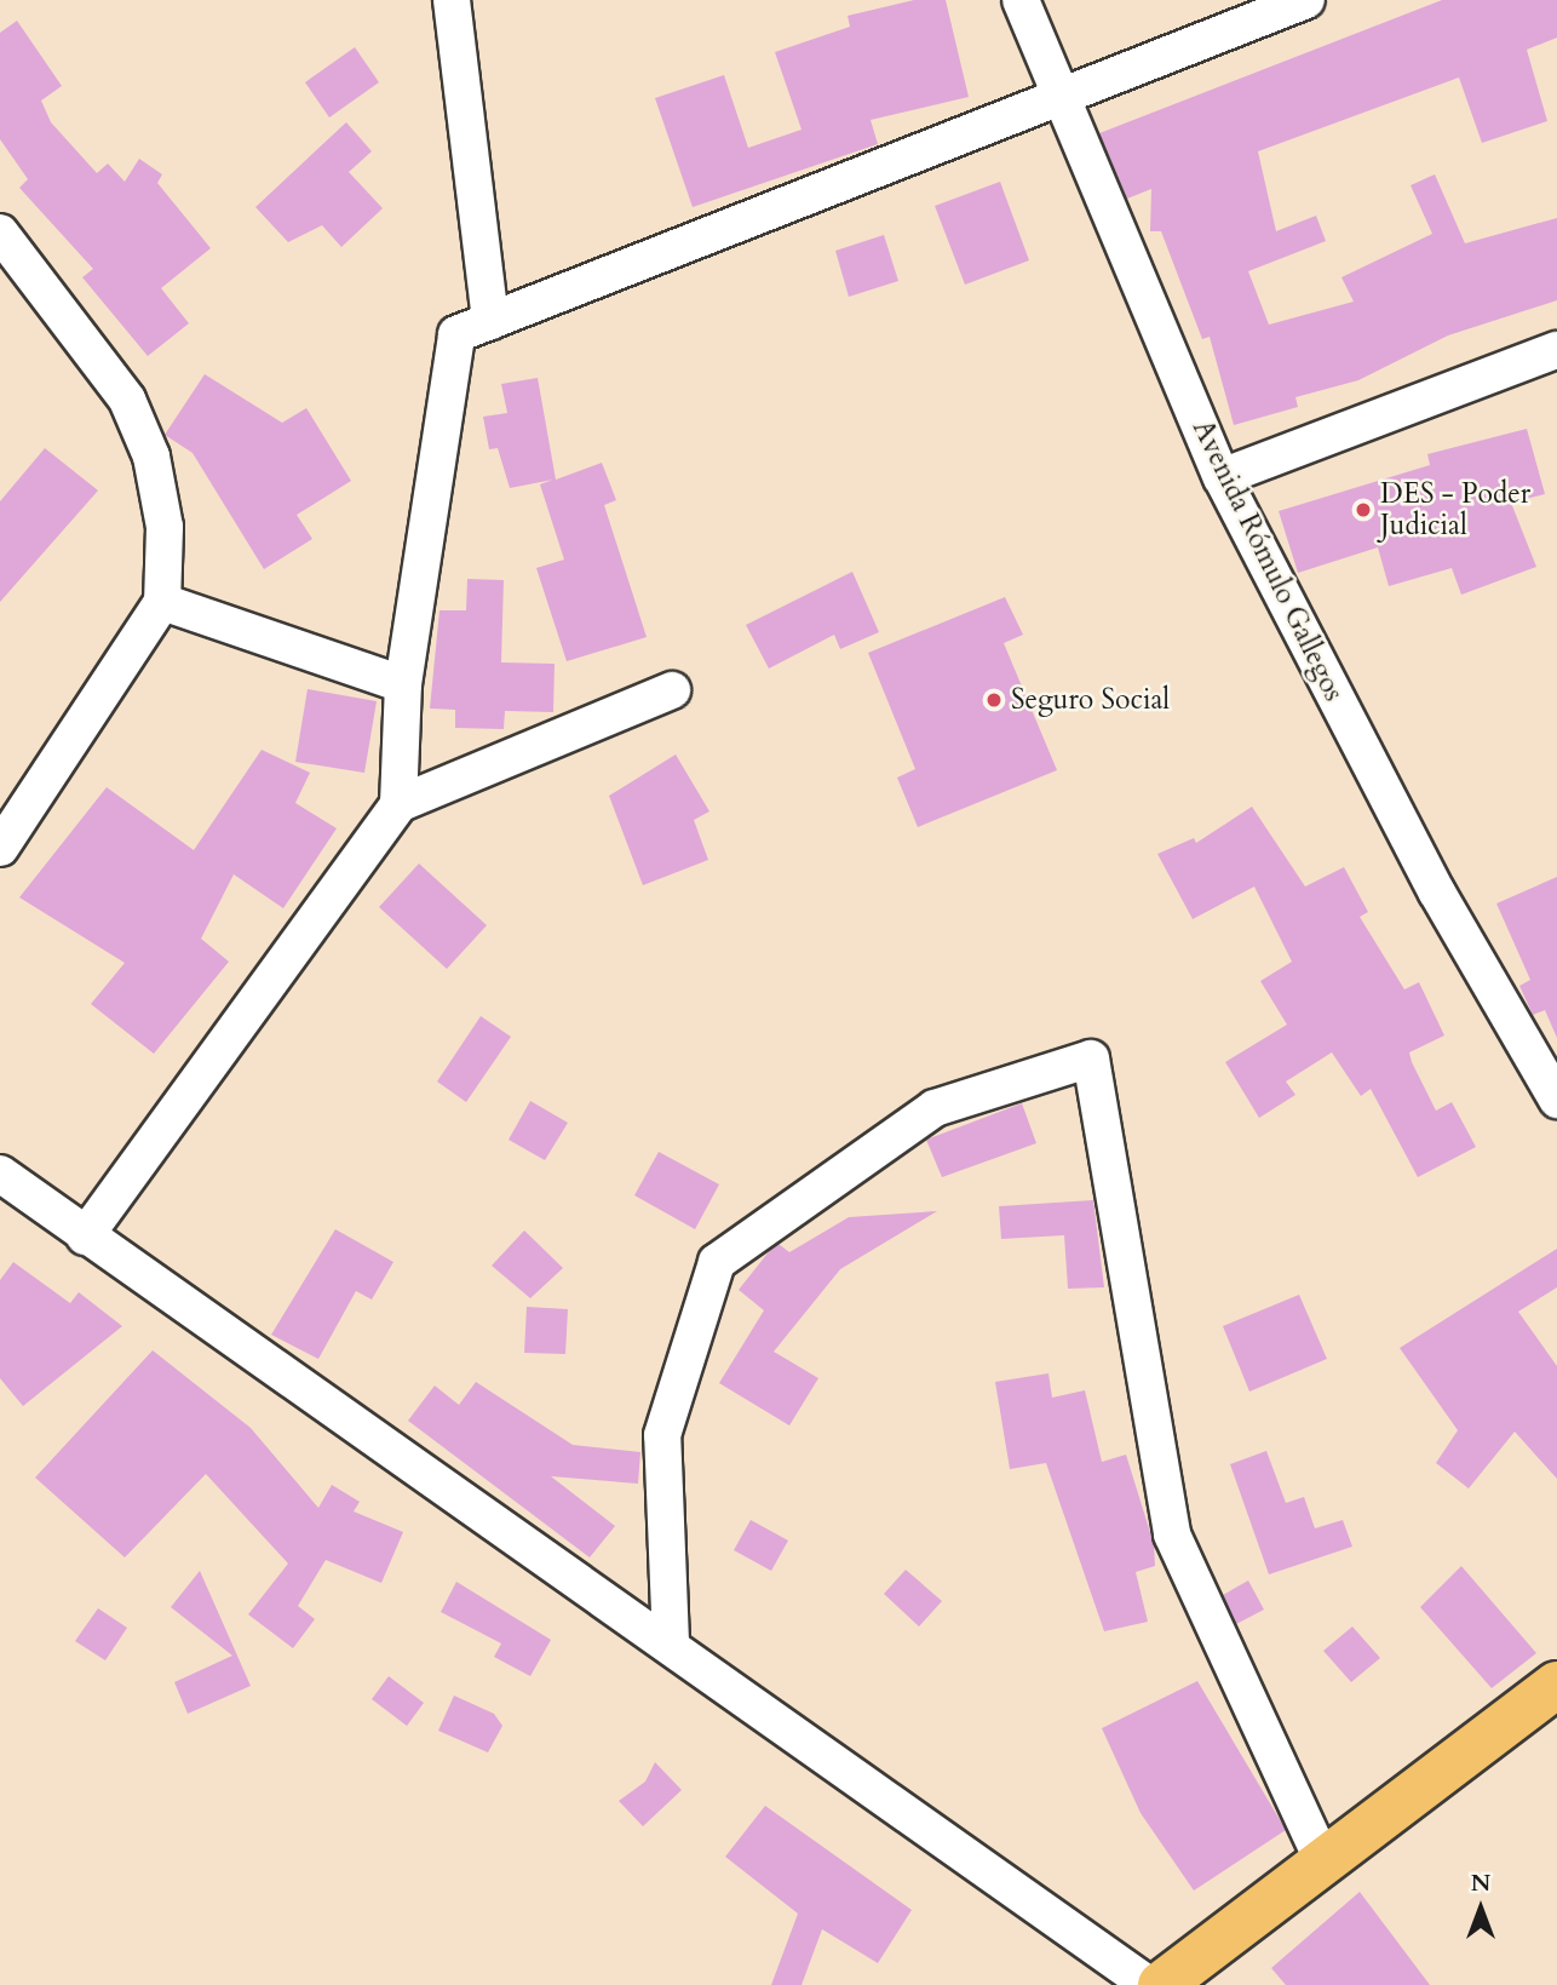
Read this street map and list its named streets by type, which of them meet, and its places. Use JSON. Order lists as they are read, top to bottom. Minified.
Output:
{"streets":{"street":["Avenida Rómulo Gallegos"]},"places":["DES - Poder Judicial","Seguro Social"],"north":"top"}
